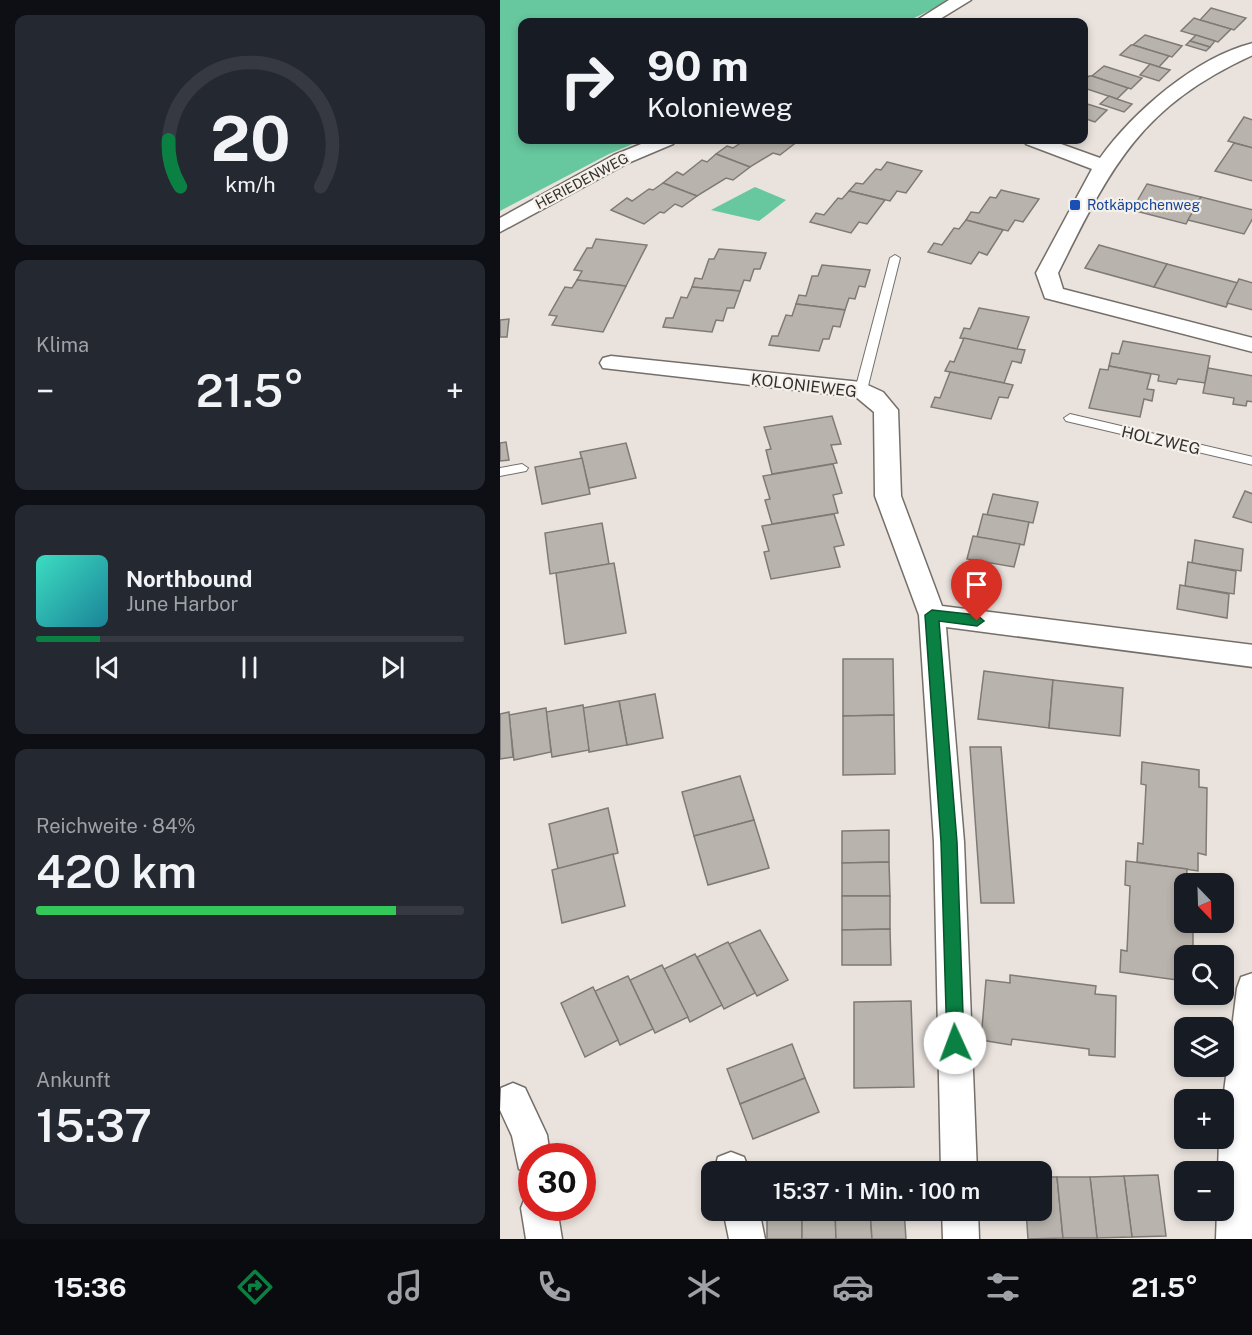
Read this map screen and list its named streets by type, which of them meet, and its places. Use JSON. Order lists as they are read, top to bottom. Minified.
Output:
{"streets":{"street":["HERIEDENWEG","KOLONIEWEG"],"lane":["HOLZWEG"]},"places":{"transit":["Rotkäppchenweg"]},"north":"bottom right","page":{"turn":["90 m","Kolonieweg"],"tile":["Klima",["Reichweite · 84%","420 km"],["Ankunft","15:37"]],"heat":["−","21.5°","+"],"song":["Northbound","June Harbor"],"map_buttons":["+","−"],"limit":"30","trip":"15:37 · 1 Min. · 100 m","tabs":["15:36","21.5°"],"gauge":["20","km/h"]}}
